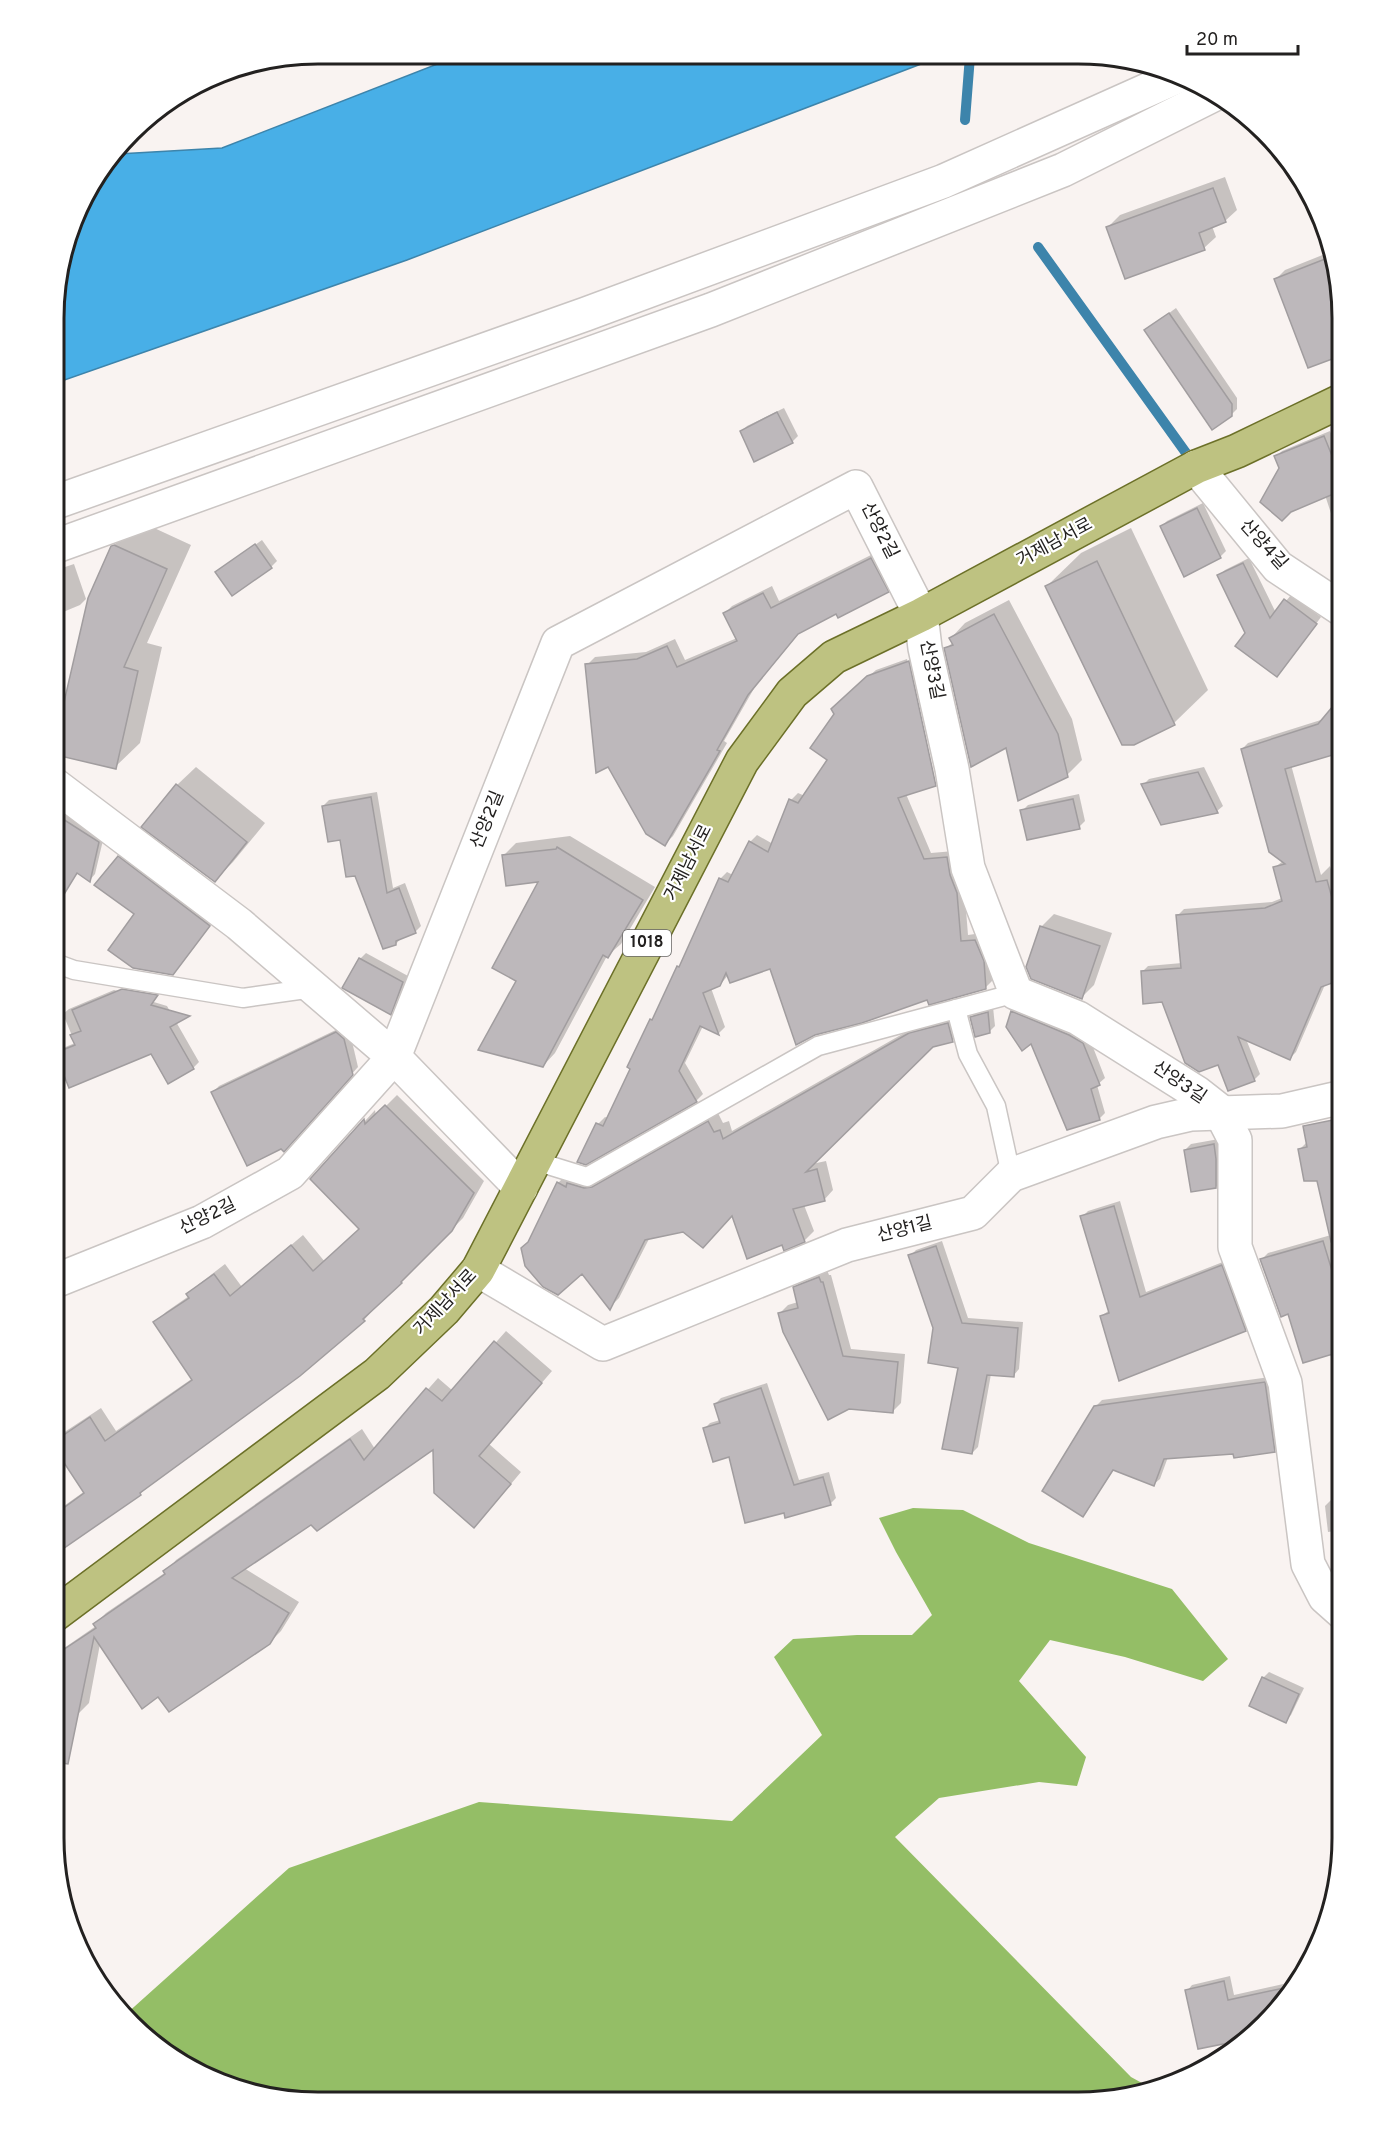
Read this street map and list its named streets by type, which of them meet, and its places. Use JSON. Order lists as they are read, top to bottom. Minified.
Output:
{"streets":{"main road":["거제남서로","1018"],"street":["산양2길","산양4길","산양3길","산양1길"]},"crossings":[["산양2길","거제남서로"],["산양2길","산양3길"],["거제남서로","산양4길"],["거제남서로","산양3길"],["거제남서로","산양1길"],["산양3길","산양1길"]],"scale_bar":"20 m"}
